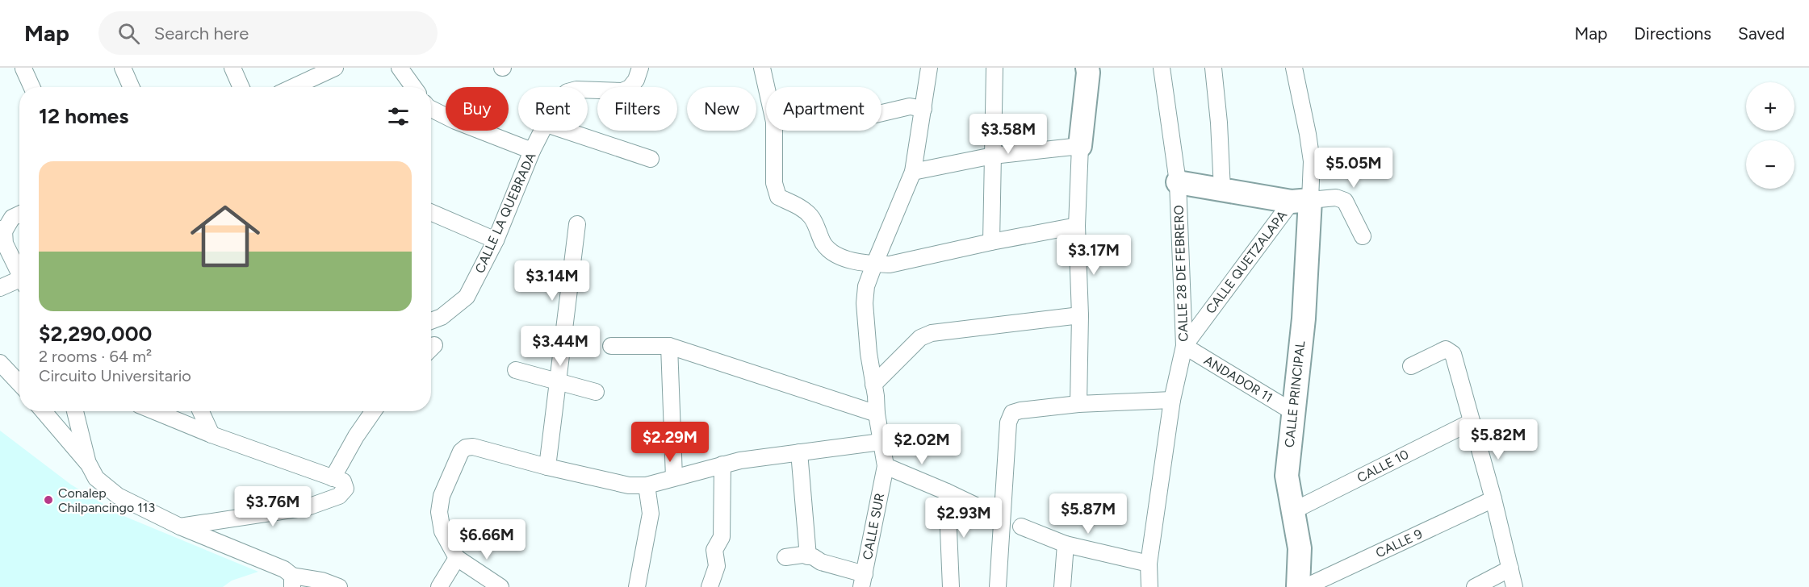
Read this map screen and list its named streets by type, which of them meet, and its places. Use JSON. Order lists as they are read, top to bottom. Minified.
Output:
{"streets":{"street":["CALLE LA QUEBRADA","CALLE QUETZALAPA","CALLE 28 DE FEBRERO","ANDADOR 11","CALLE PRINCIPAL","CALLE 10","CALLE SUR","CALLE 9"]},"crossings":[["CALLE QUETZALAPA","CALLE 28 DE FEBRERO"],["CALLE QUETZALAPA","ANDADOR 11"],["CALLE QUETZALAPA","CALLE PRINCIPAL"],["CALLE 28 DE FEBRERO","ANDADOR 11"],["ANDADOR 11","CALLE PRINCIPAL"],["CALLE PRINCIPAL","CALLE 10"]],"places":["Conalep Chilpancingo 113"],"page":{"header":"Map","search":"Search here","nav":["Map","Directions","Saved"],"map_buttons":["+","−"],"chip":["Buy","Rent","Filters","New","Apartment"],"heading":"12 homes","price":["$3.58M","$5.05M","$3.17M","$3.14M","$3.44M","$5.82M","$2.29M","$2.02M","$3.76M","$5.87M","$2.93M","$6.66M"],"list":[{"name":"$2,290,000","note":"2 rooms · 64 m² · Circuito Universitario"}]}}
